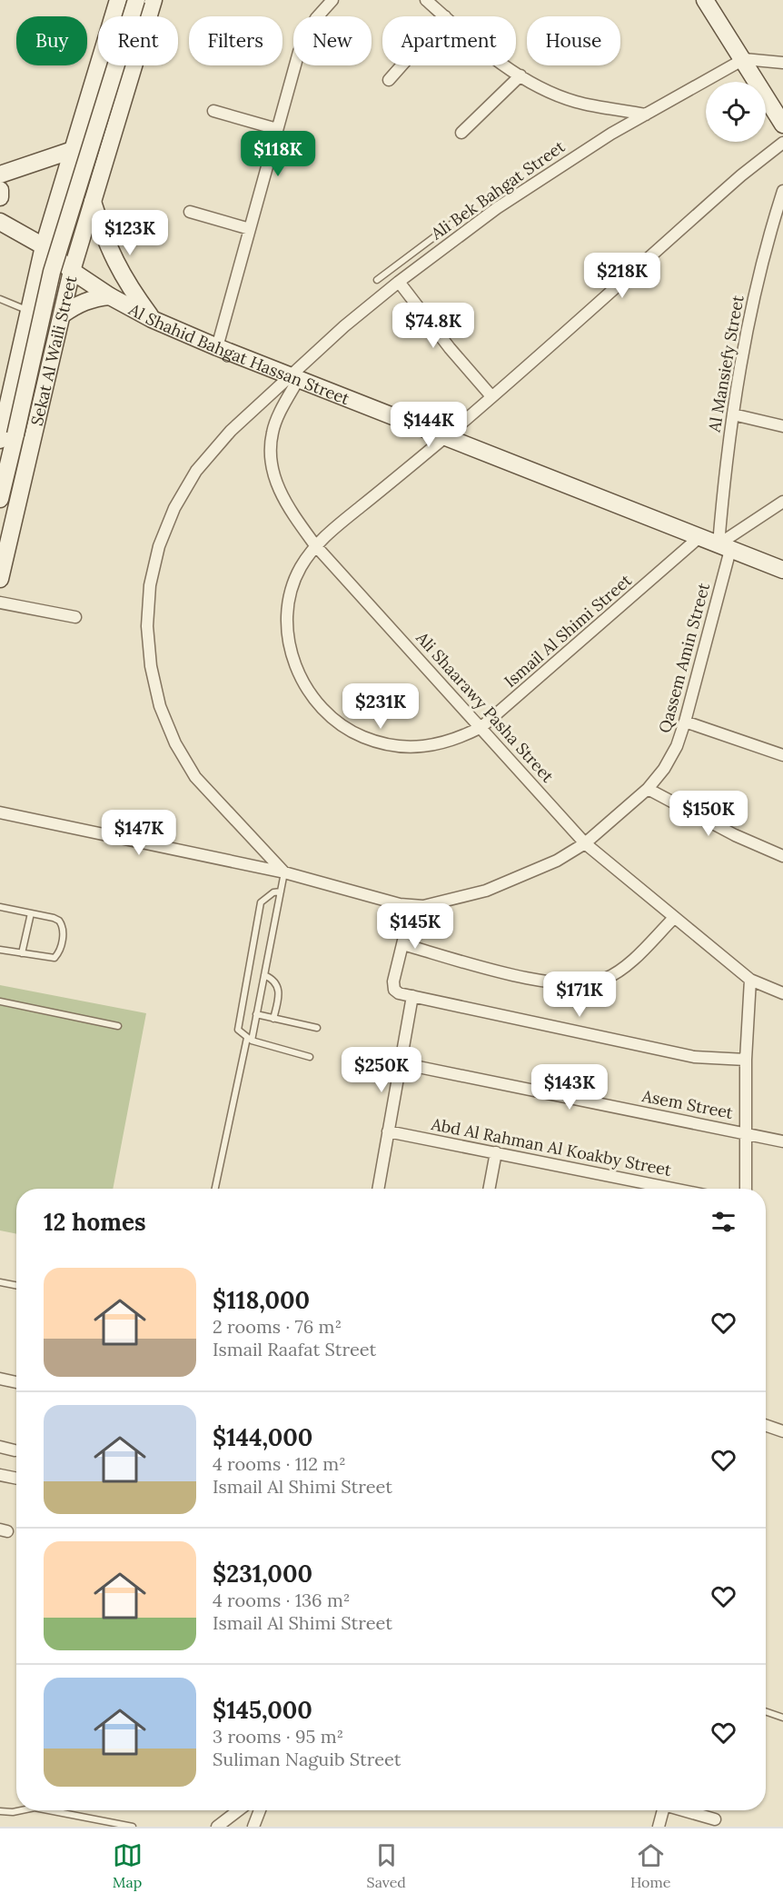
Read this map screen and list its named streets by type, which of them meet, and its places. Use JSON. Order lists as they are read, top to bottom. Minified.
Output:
{"streets":{"main road":["Sekat Al Waili Street","Al Shahid Bahgat Hassan Street"],"street":["Ali Bek Bahgat Street","Al Mansiefy Street","Ismail Al Shimi Street","Qassem Amin Street","Ali Shaarawy Pasha Street","Asem Street","Abd Al Rahman Al Koakby Street"]},"crossings":[["Ali Bek Bahgat Street","Al Shahid Bahgat Hassan Street"],["Ali Bek Bahgat Street","Ali Shaarawy Pasha Street"],["Sekat Al Waili Street","Al Shahid Bahgat Hassan Street"],["Al Shahid Bahgat Hassan Street","Al Mansiefy Street"],["Al Shahid Bahgat Hassan Street","Ismail Al Shimi Street"],["Al Shahid Bahgat Hassan Street","Qassem Amin Street"],["Al Shahid Bahgat Hassan Street","Ali Shaarawy Pasha Street"],["Al Mansiefy Street","Qassem Amin Street"],["Ismail Al Shimi Street","Ali Shaarawy Pasha Street"],["Qassem Amin Street","Ali Shaarawy Pasha Street"]],"page":{"chip":["Buy","Rent","Filters","New","Apartment","House"],"price":["$118K","$123K","$218K","$74.8K","$144K","$231K","$150K","$147K","$145K","$171K","$250K","$143K"],"heading":"12 homes","list":[{"name":"$118,000","note":"2 rooms · 76 m² · Ismail Raafat Street"},{"name":"$144,000","note":"4 rooms · 112 m² · Ismail Al Shimi Street"},{"name":"$231,000","note":"4 rooms · 136 m² · Ismail Al Shimi Street"},{"name":"$145,000","note":"3 rooms · 95 m² · Suliman Naguib Street"}],"tabs":["Map","Saved","Home"]}}
